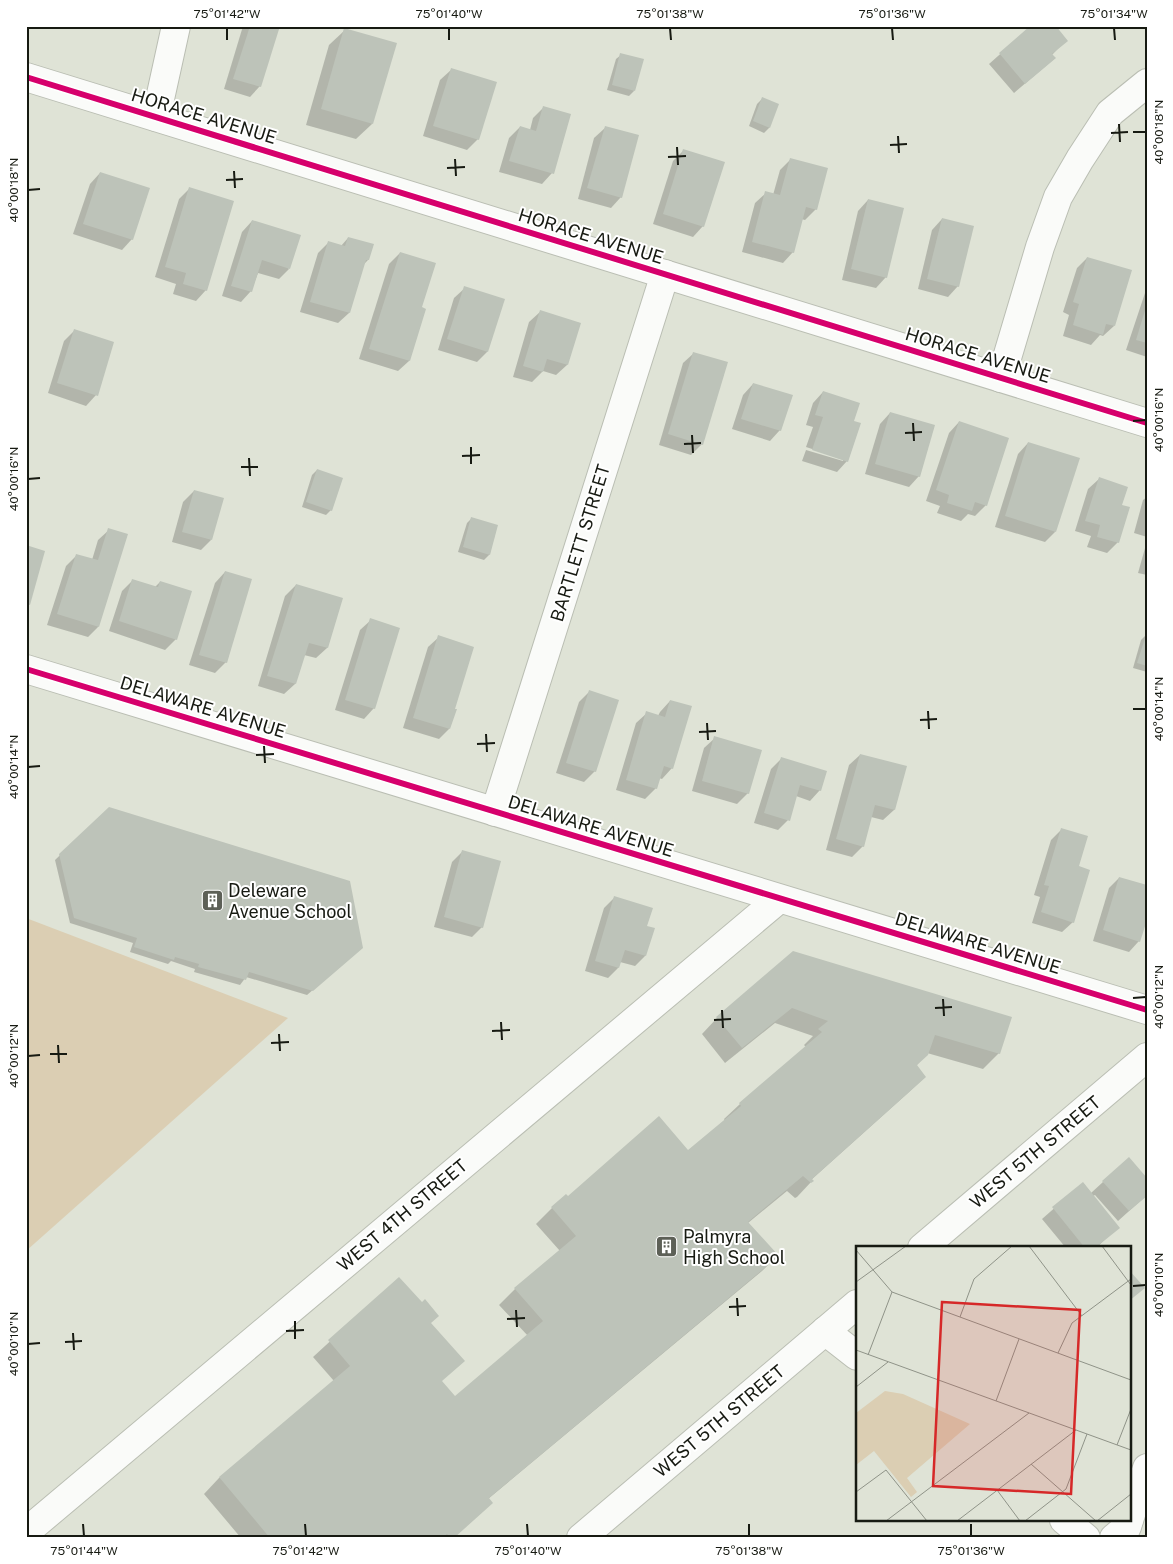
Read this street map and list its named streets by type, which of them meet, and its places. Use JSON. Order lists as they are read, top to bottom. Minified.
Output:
{"streets":{"street":["HORACE AVENUE","BARTLETT STREET","DELAWARE AVENUE","WEST 5TH STREET","WEST 4TH STREET"]},"crossings":[["HORACE AVENUE","BARTLETT STREET"],["BARTLETT STREET","DELAWARE AVENUE"],["DELAWARE AVENUE","WEST 4TH STREET"]],"places":{"building":["Deleware Avenue School","Palmyra High School"]},"coordinates":["75°01'42\"W","75°01'40\"W","75°01'38\"W","75°01'36\"W","75°01'34\"W","40°00'18\"N","40°00'16\"N","40°00'14\"N","40°00'12\"N","40°00'10\"N","75°01'44\"W"]}
